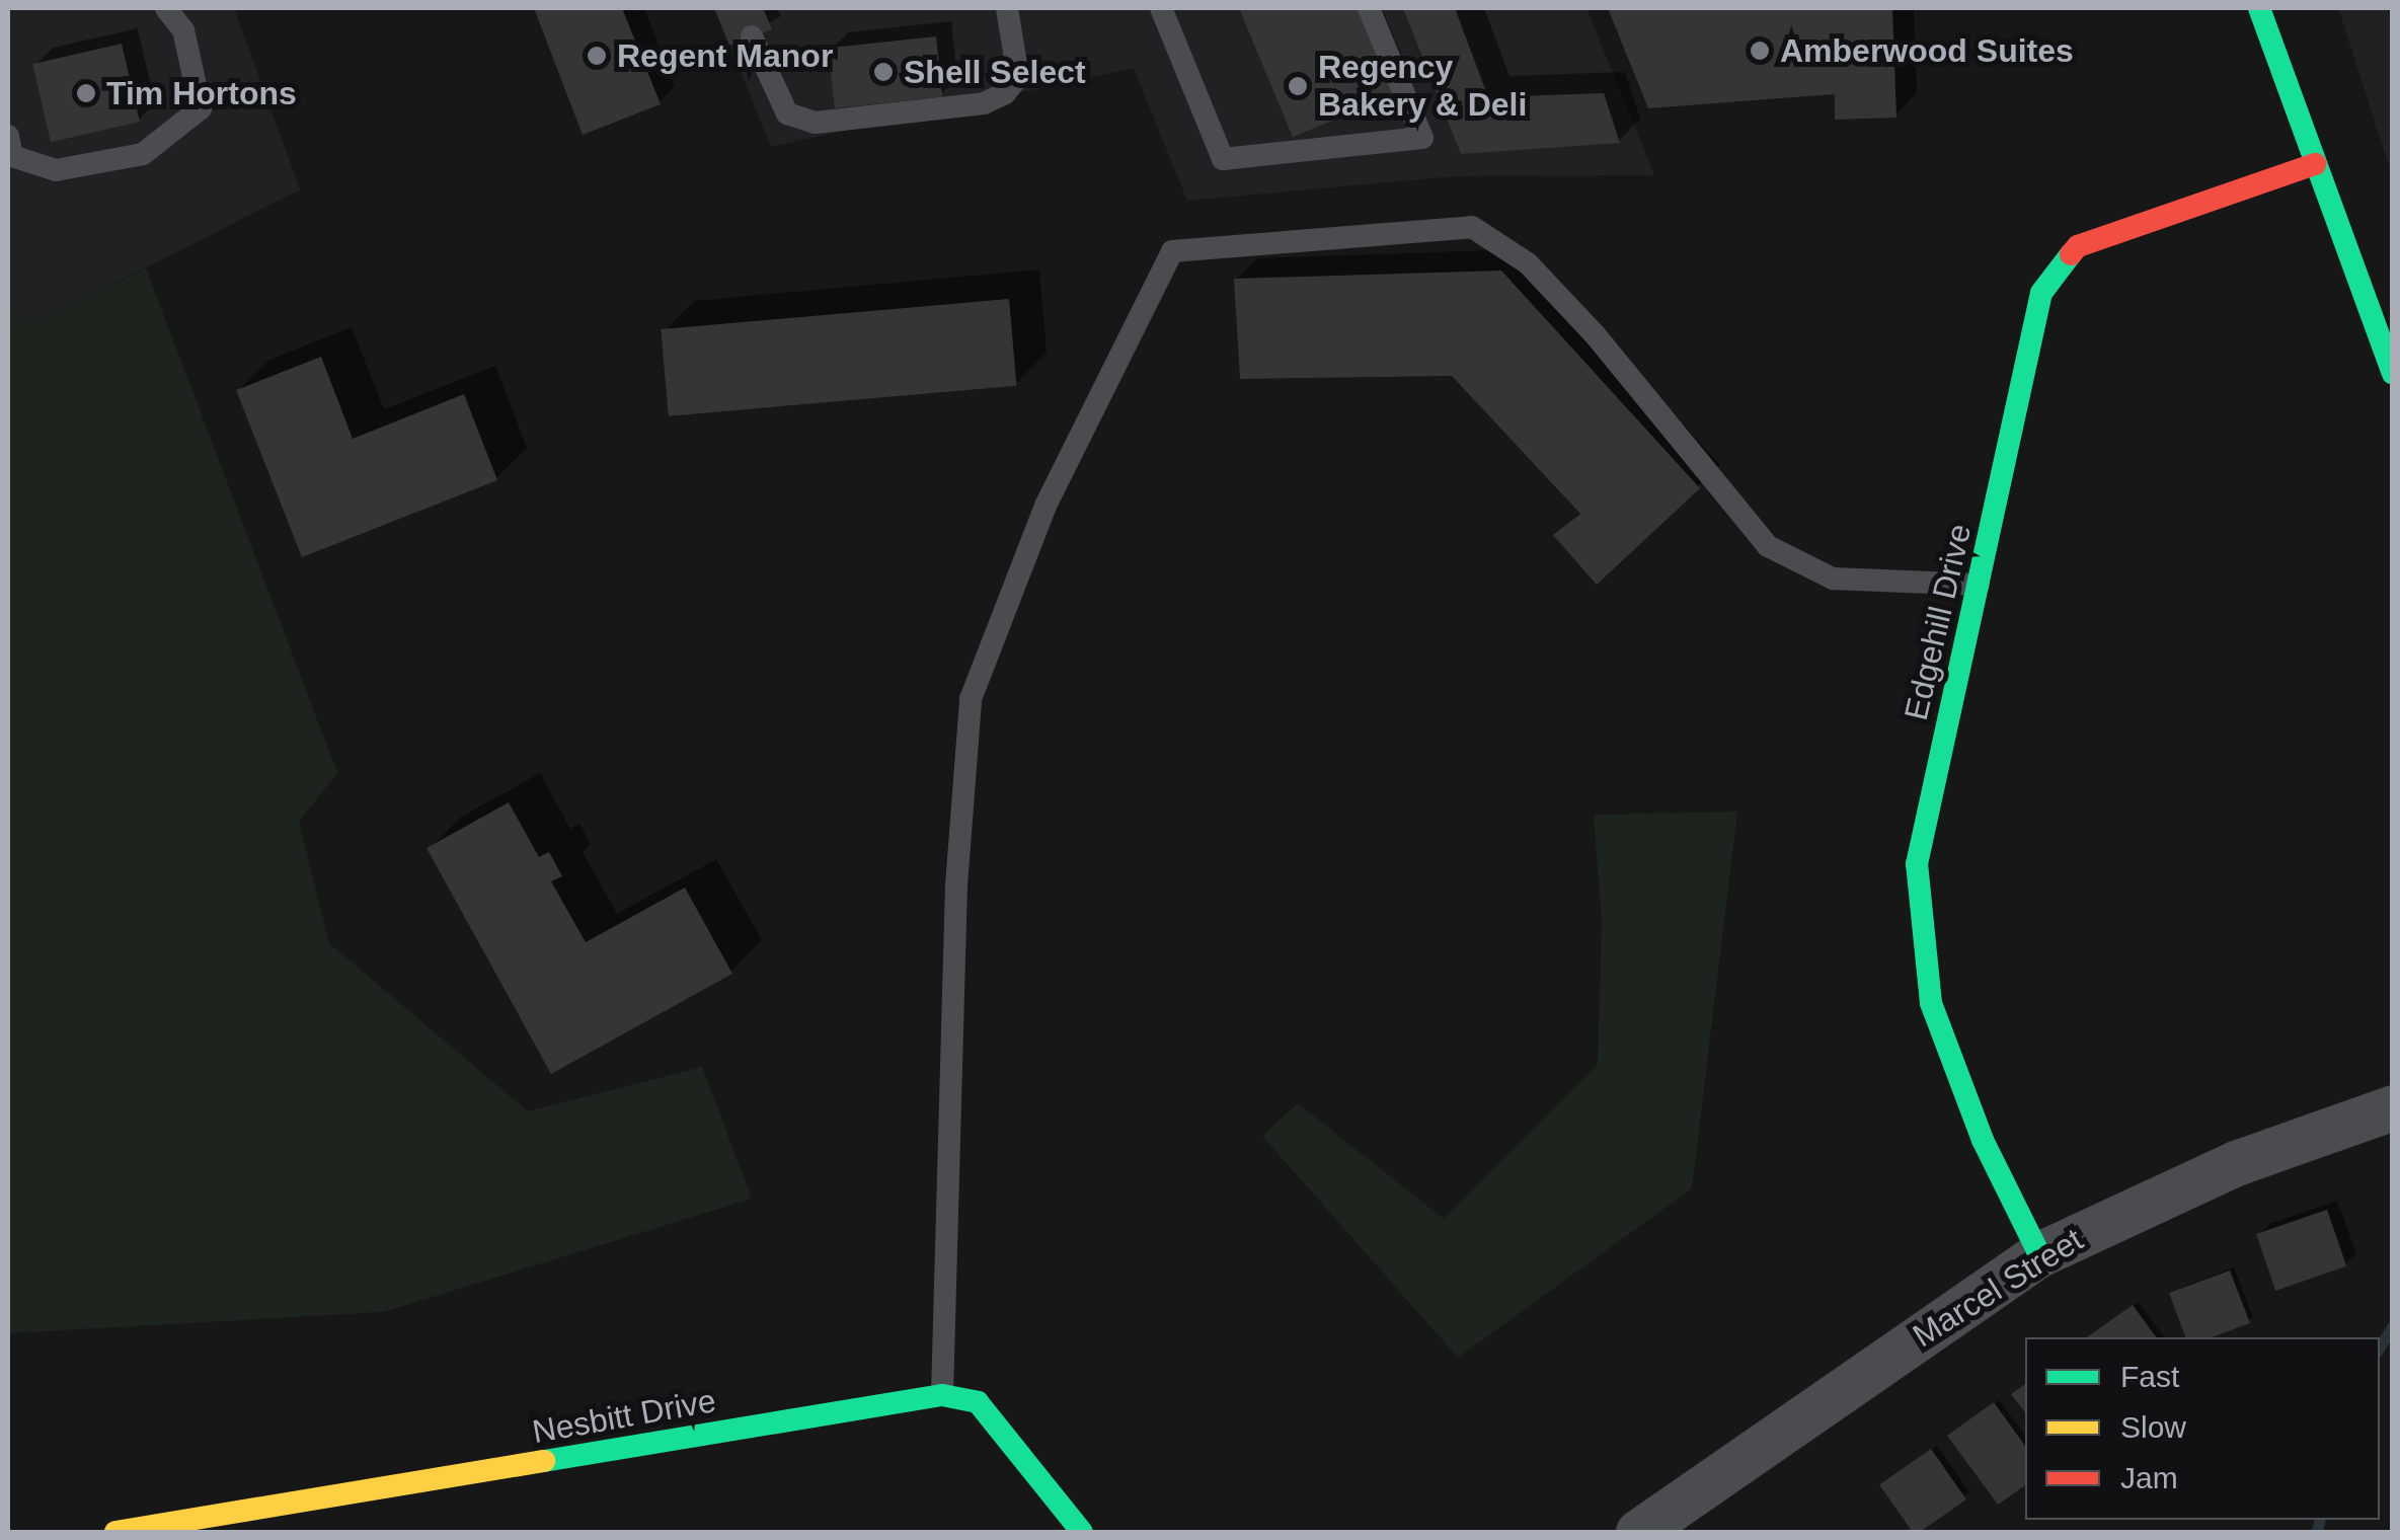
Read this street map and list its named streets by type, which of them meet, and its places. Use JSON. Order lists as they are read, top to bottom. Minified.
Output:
{"streets":{"street":["Edgehill Drive","Marcel Street","Nesbitt Drive"]},"crossings":[["Edgehill Drive","Marcel Street"]],"places":["Amberwood Suites","Regent Manor","Shell Select","Regency Bakery & Deli","Tim Hortons"],"legend":["Fast","Slow","Jam"]}
